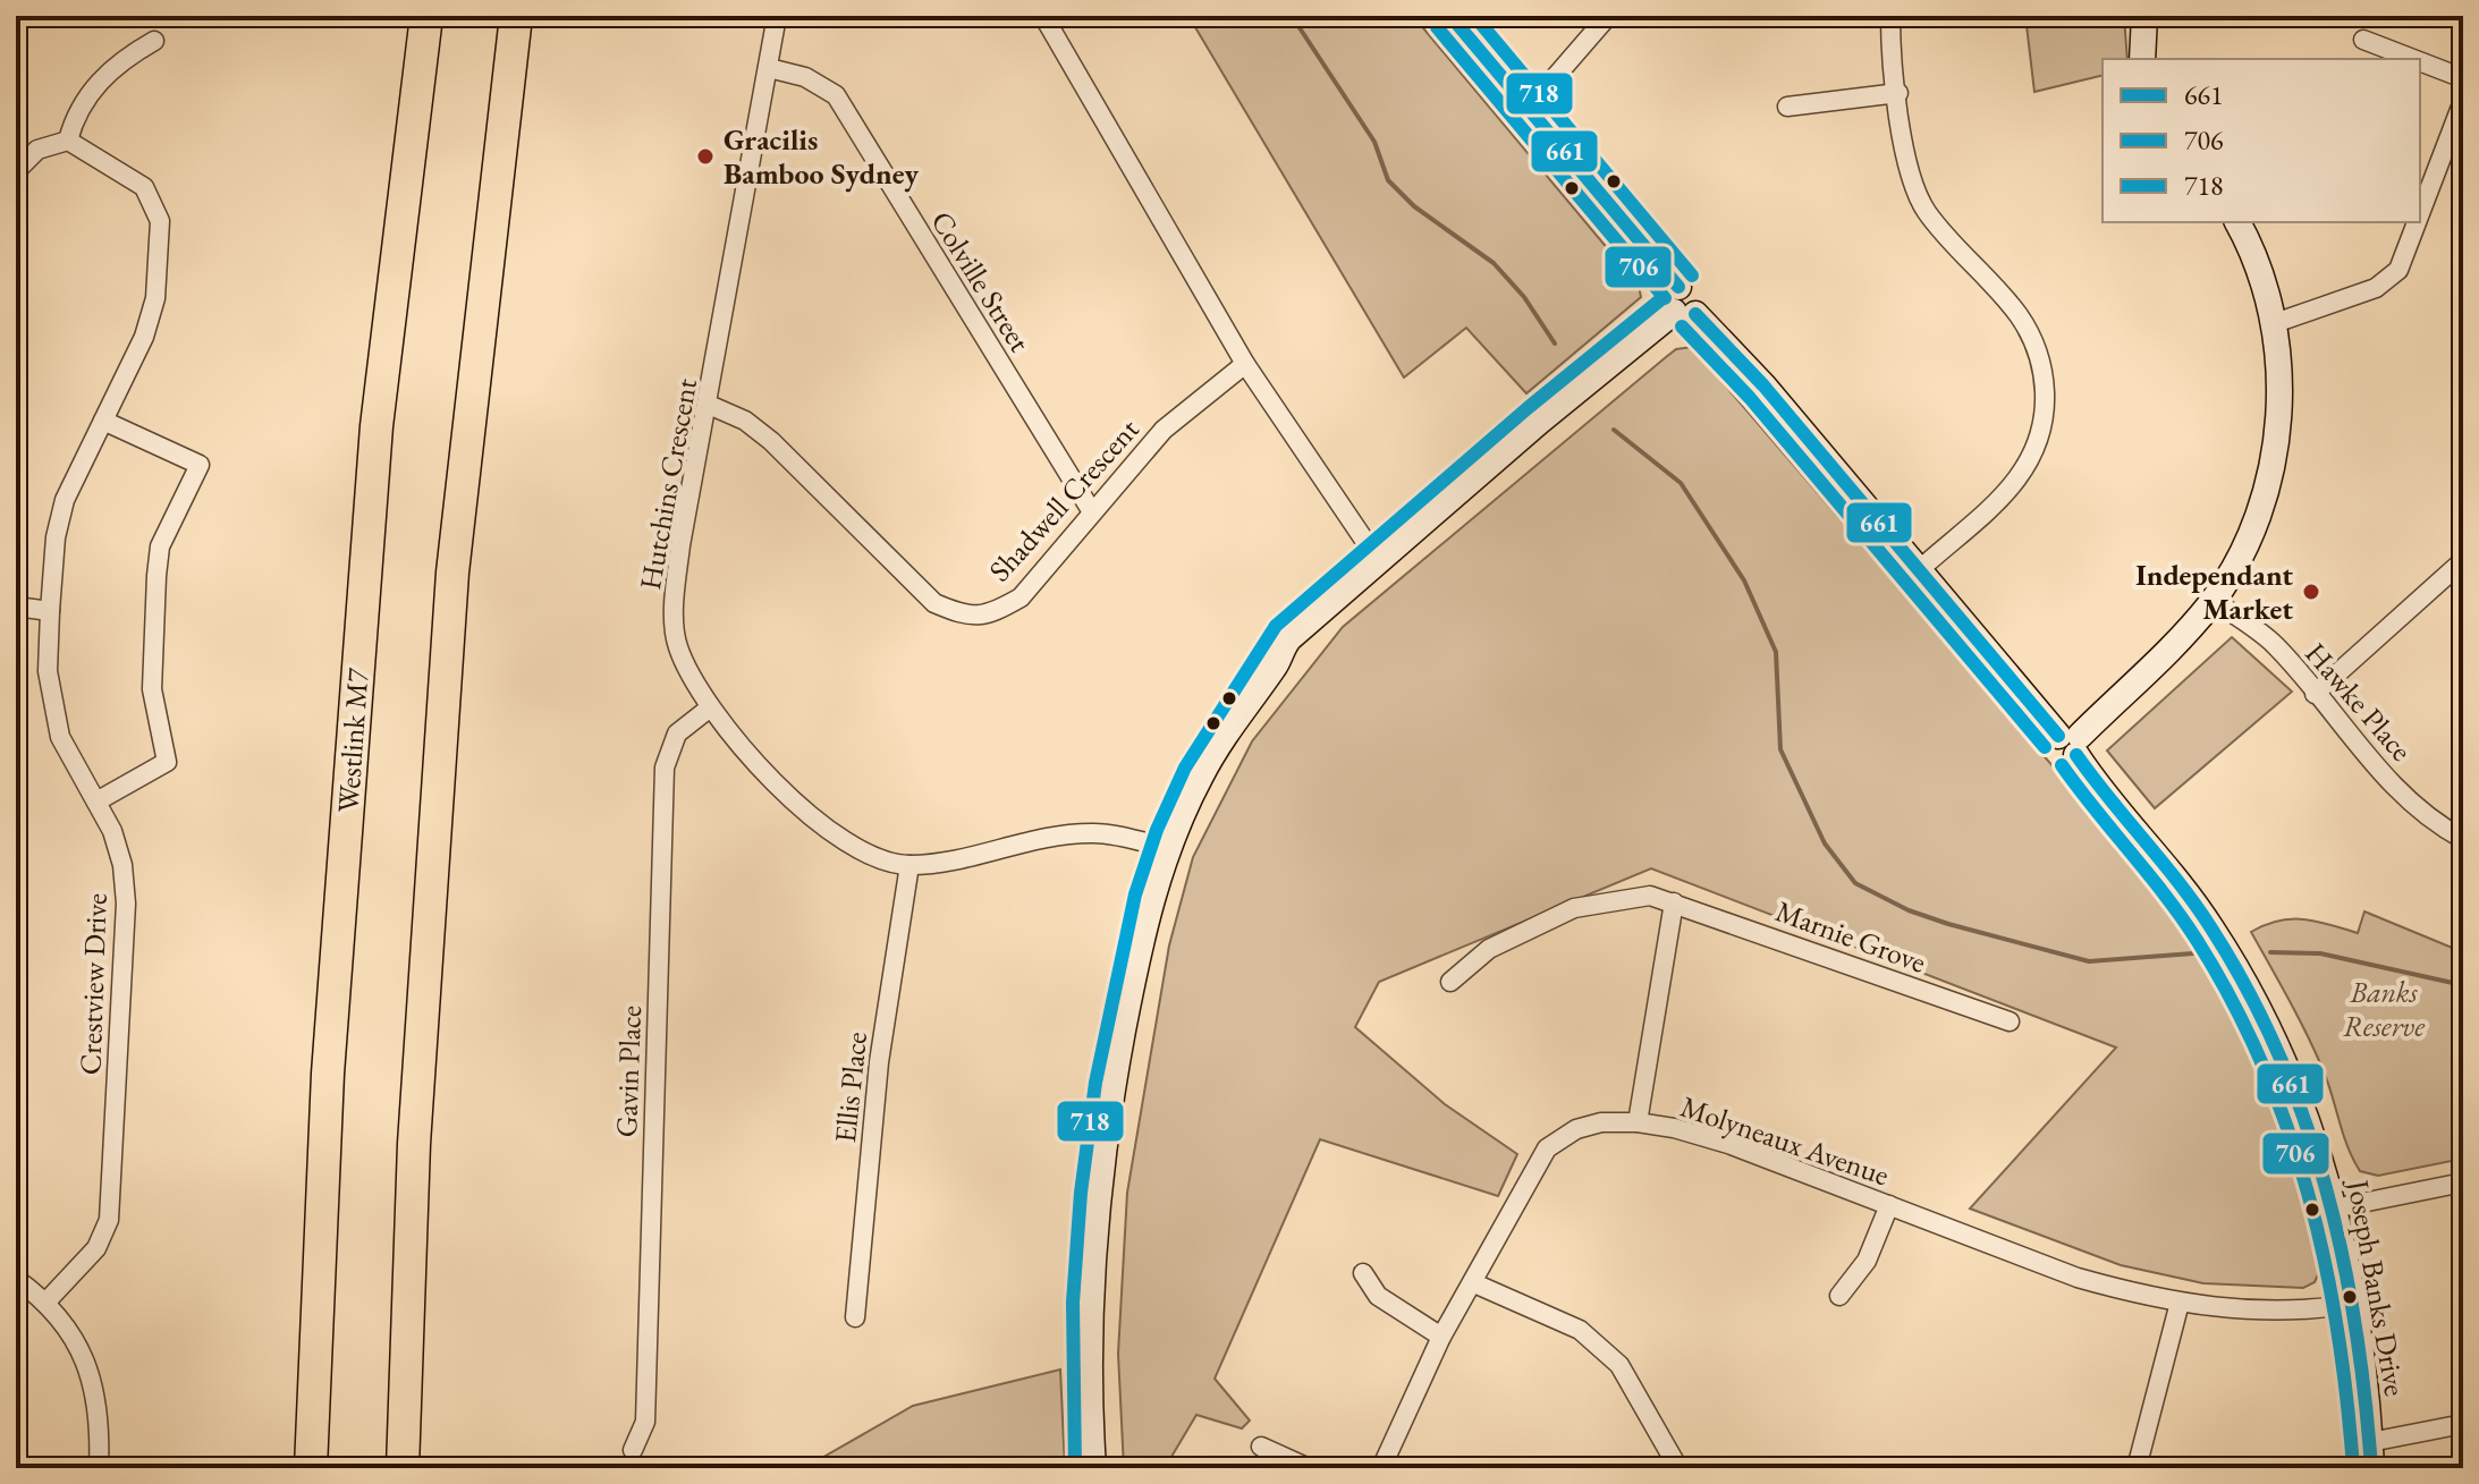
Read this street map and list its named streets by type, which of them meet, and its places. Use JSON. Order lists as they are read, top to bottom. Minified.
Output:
{"streets":{"highway":["Westlink M7"],"street":["Colville Street","Hutchins Crescent","Shadwell Crescent","Hawke Place","Marnie Grove","Crestview Drive","Gavin Place","Ellis Place","Molyneaux Avenue","Joseph Banks Drive"]},"crossings":[["Colville Street","Hutchins Crescent"],["Colville Street","Shadwell Crescent"],["Hutchins Crescent","Shadwell Crescent"],["Hutchins Crescent","Gavin Place"],["Hutchins Crescent","Ellis Place"],["Molyneaux Avenue","Joseph Banks Drive"]],"parks":["Banks Reserve"],"places":["Gracilis Bamboo Sydney","Independant Market"],"lines":["transit line 661","transit line 718","transit line 706"],"legend":["661","706","718"]}
